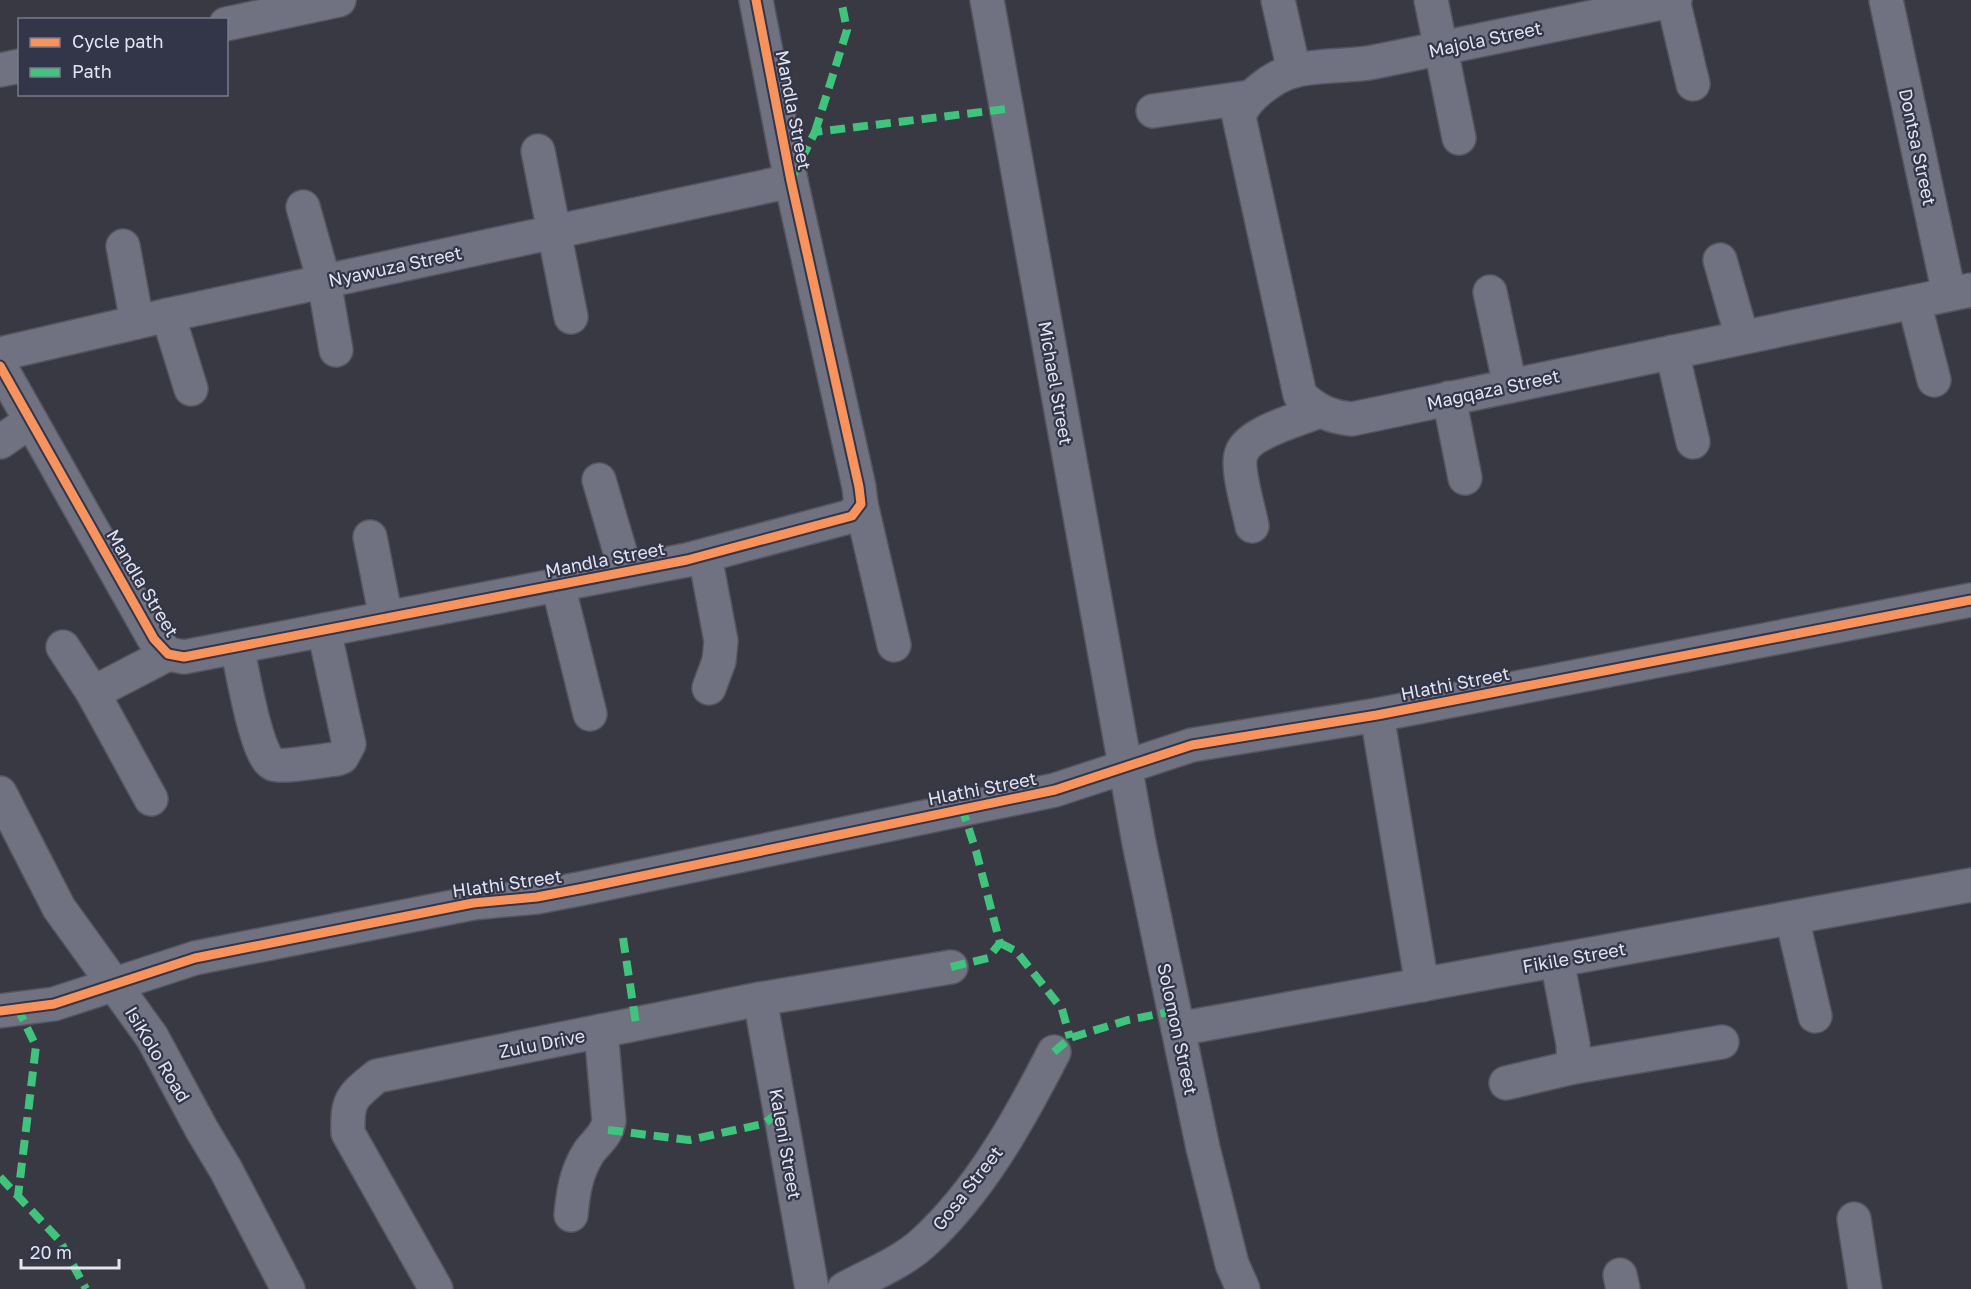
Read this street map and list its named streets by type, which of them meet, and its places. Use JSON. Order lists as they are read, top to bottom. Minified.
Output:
{"streets":{"street":["Majola Street","Mandla Street","Dontsa Street","Nyawuza Street","Michael Street","Magqaza Street","Hlathi Street","Fikile Street","Solomon Street","Zulu Drive","IsiKolo Road","Kaleni Street","Gosa Street"]},"crossings":[["Majola Street","Magqaza Street"],["Mandla Street","Nyawuza Street"],["Dontsa Street","Magqaza Street"],["Michael Street","Hlathi Street"],["Michael Street","Solomon Street"],["Hlathi Street","Solomon Street"],["Hlathi Street","IsiKolo Road"],["Fikile Street","Solomon Street"],["Zulu Drive","Kaleni Street"]],"legend":["Cycle path","Path"],"scale_bar":"20 m"}
